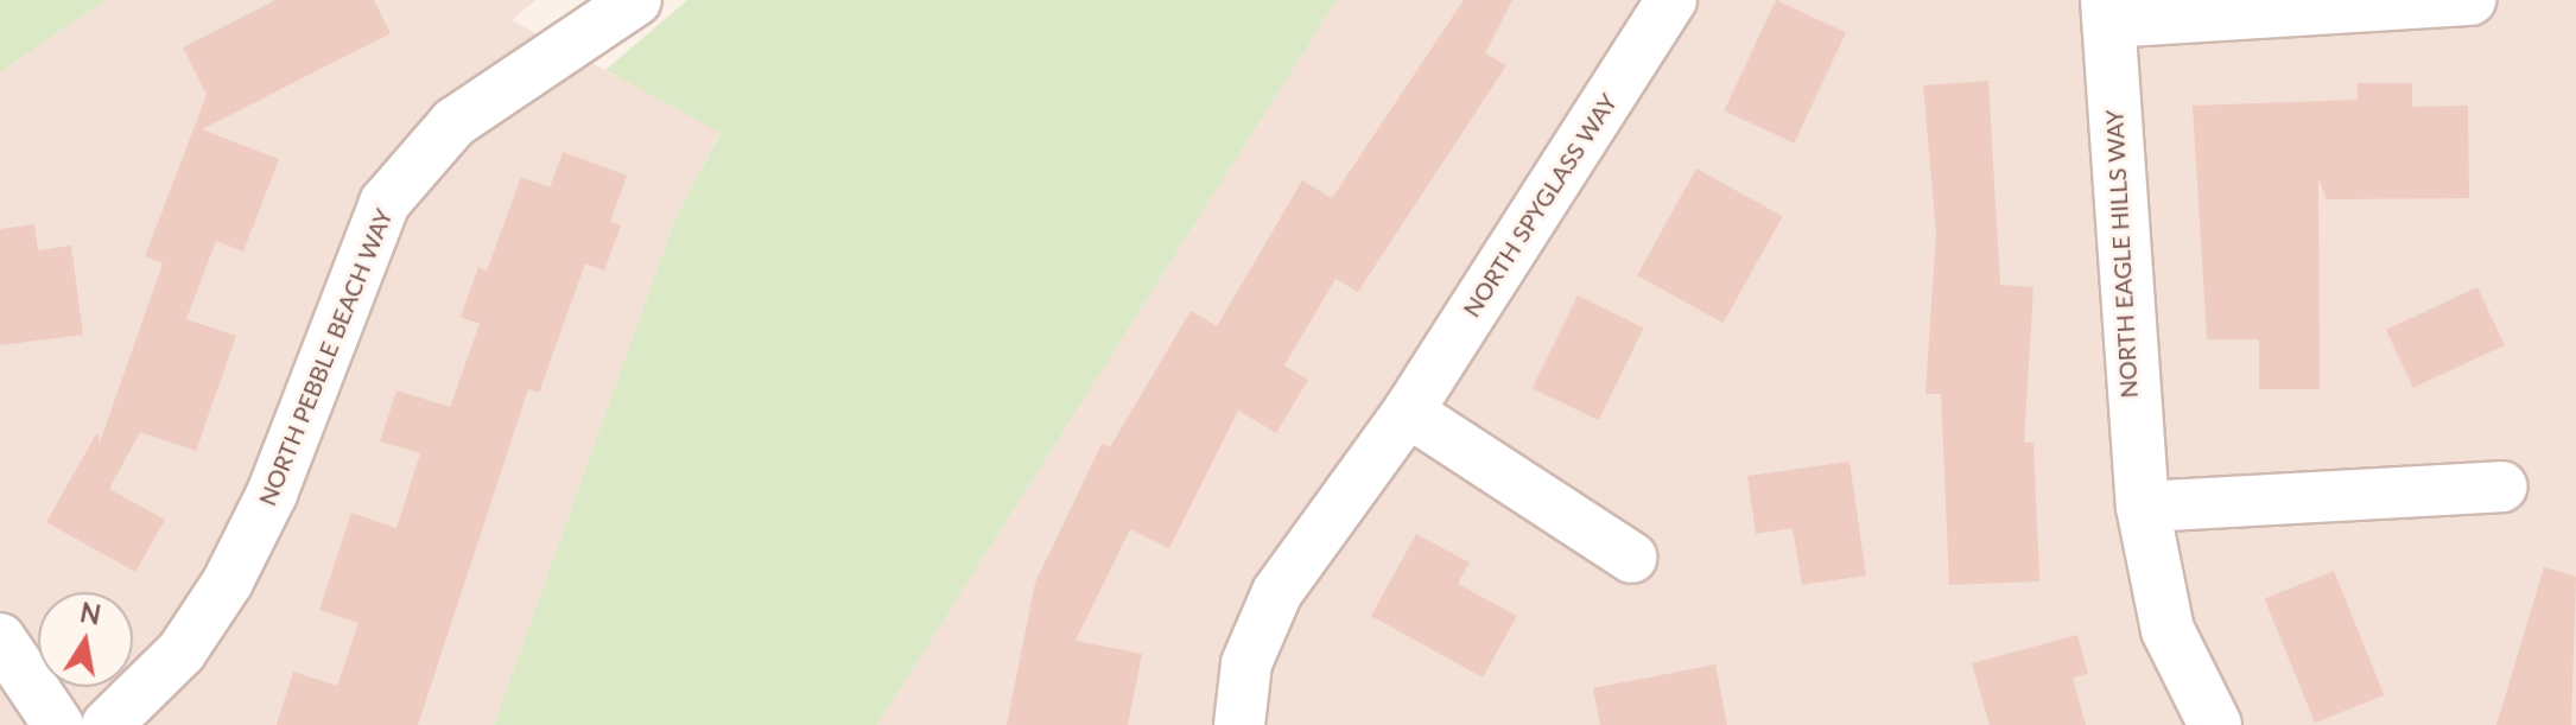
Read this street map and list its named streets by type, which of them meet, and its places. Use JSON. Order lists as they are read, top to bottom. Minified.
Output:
{"streets":{"street":["NORTH SPYGLASS WAY","NORTH EAGLE HILLS WAY","NORTH PEBBLE BEACH WAY"]},"north":"top"}
